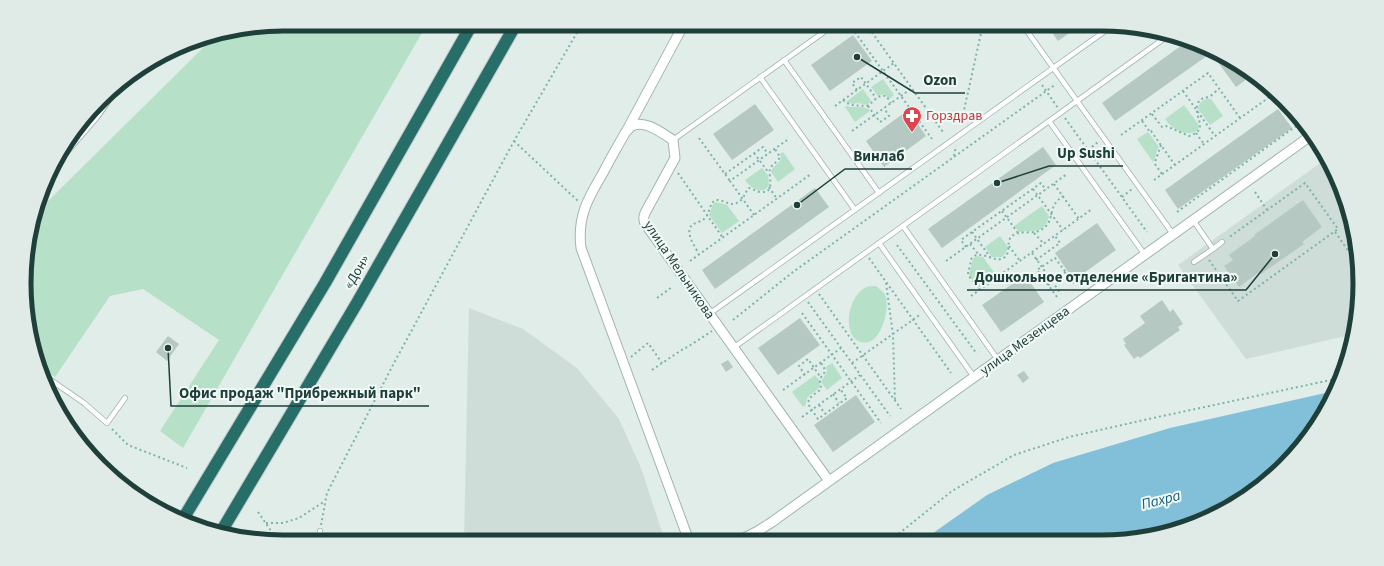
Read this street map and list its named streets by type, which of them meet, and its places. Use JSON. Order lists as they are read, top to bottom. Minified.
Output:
{"streets":{"highway":["«Дон»"],"street":["улица Мельникова","улица Мезенцева"]},"crossings":[["улица Мельникова","улица Мезенцева"]],"water":["Пахра"],"places":{"other":["Ozon","Up Sushi","Винлаб","Дошкольное отделение «Бригантина»","Офис продаж \"Прибрежный парк\""],"pharmacy":["Горздрав"]}}
